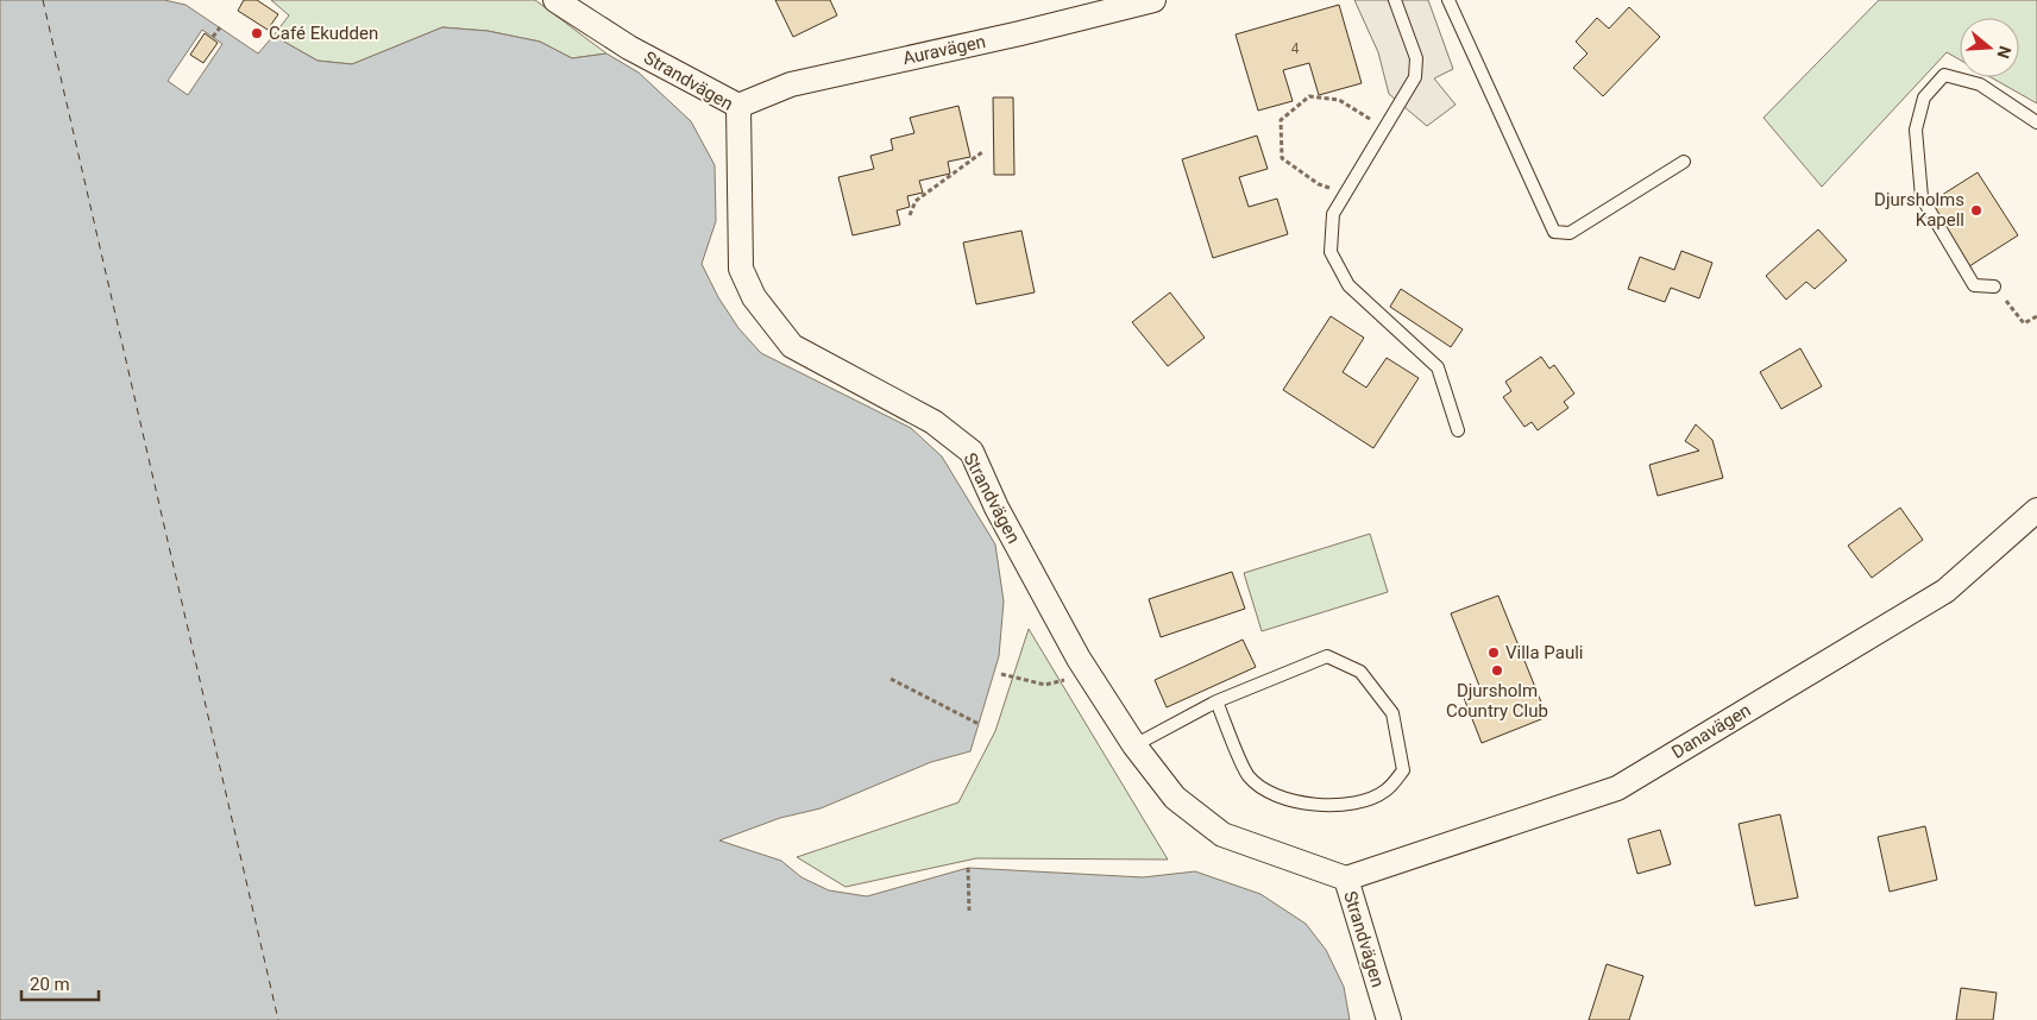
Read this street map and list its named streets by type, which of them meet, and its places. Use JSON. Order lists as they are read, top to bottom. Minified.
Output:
{"streets":{"street":["Auravägen","Strandvägen","Danavägen"]},"crossings":[["Auravägen","Strandvägen"],["Strandvägen","Danavägen"]],"places":["Café Ekudden","Djursholms Kapell","Villa Pauli","Djursholm Country Club"],"house_numbers":["4"],"scale_bar":"20 m","north":"right"}
